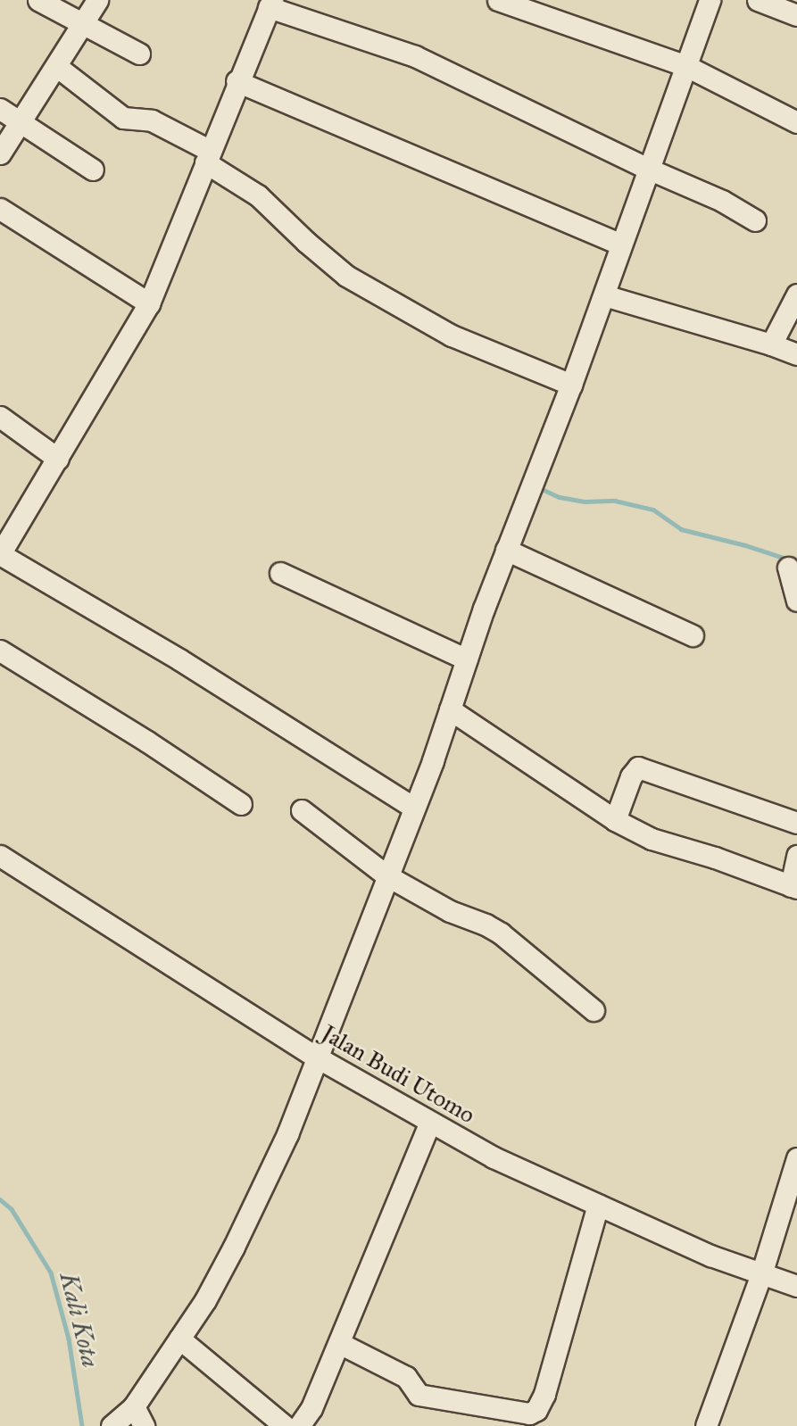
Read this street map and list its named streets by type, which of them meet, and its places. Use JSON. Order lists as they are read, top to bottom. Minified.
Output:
{"streets":{"street":["Jalan Budi Utomo"]},"water":["Kali Kota"]}
